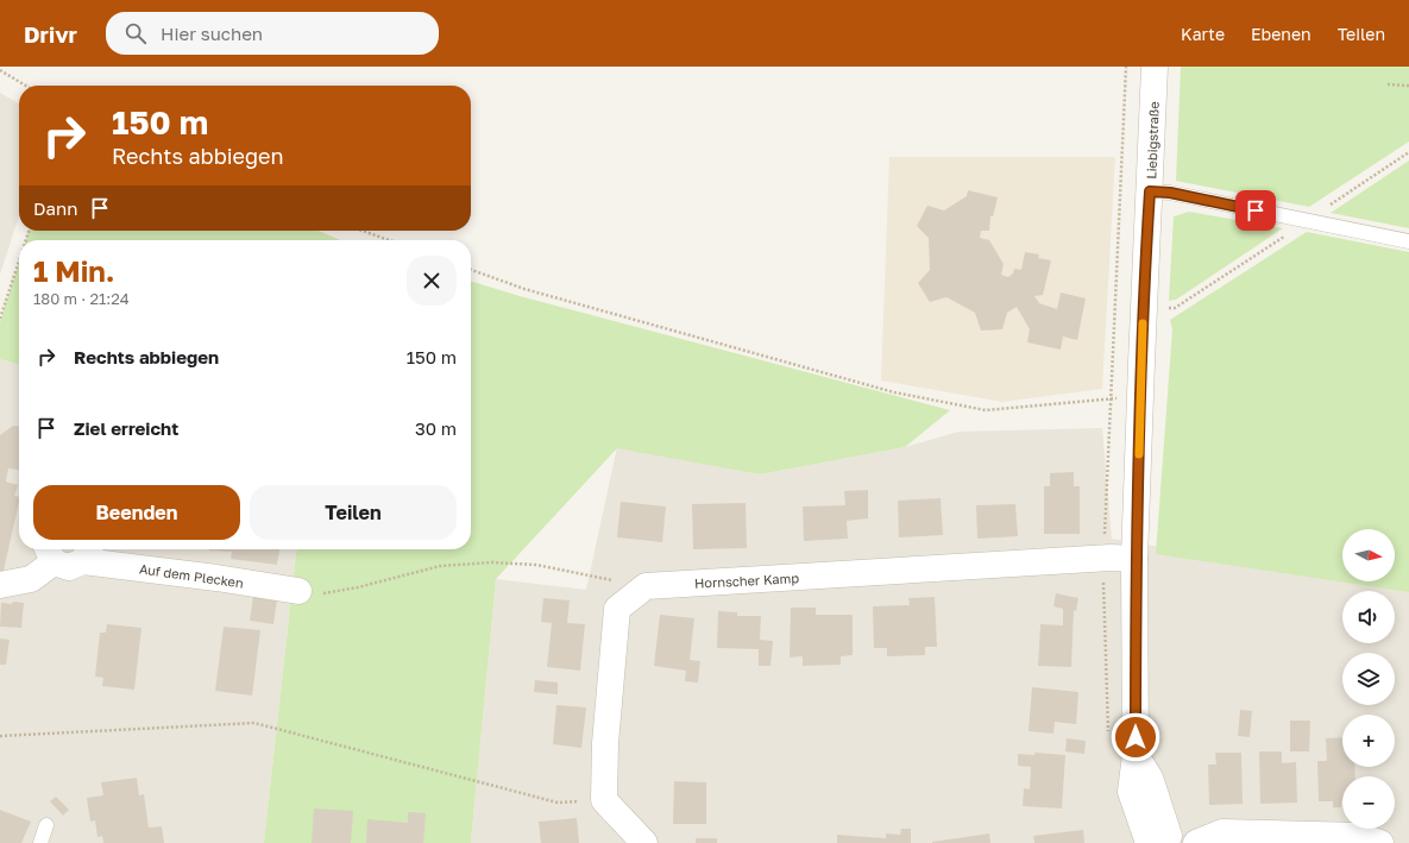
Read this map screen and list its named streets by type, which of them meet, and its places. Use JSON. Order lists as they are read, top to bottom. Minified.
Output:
{"streets":{"street":["Liebigstraße","Auf dem Plecken","Hornscher Kamp"]},"crossings":[["Liebigstraße","Hornscher Kamp"]],"north":"right","page":{"header":"Drivr","search":"Hier suchen","nav":["Karte","Ebenen","Teilen"],"turn":["150 m","Rechts abbiegen"],"then":"Dann","heading":["1 Min.","180 m · 21:24"],"list":[{"name":"Rechts abbiegen","value":"150 m"},{"name":"Ziel erreicht","value":"30 m"}],"buttons":["Beenden","Teilen"],"map_buttons":["+","−"]}}
